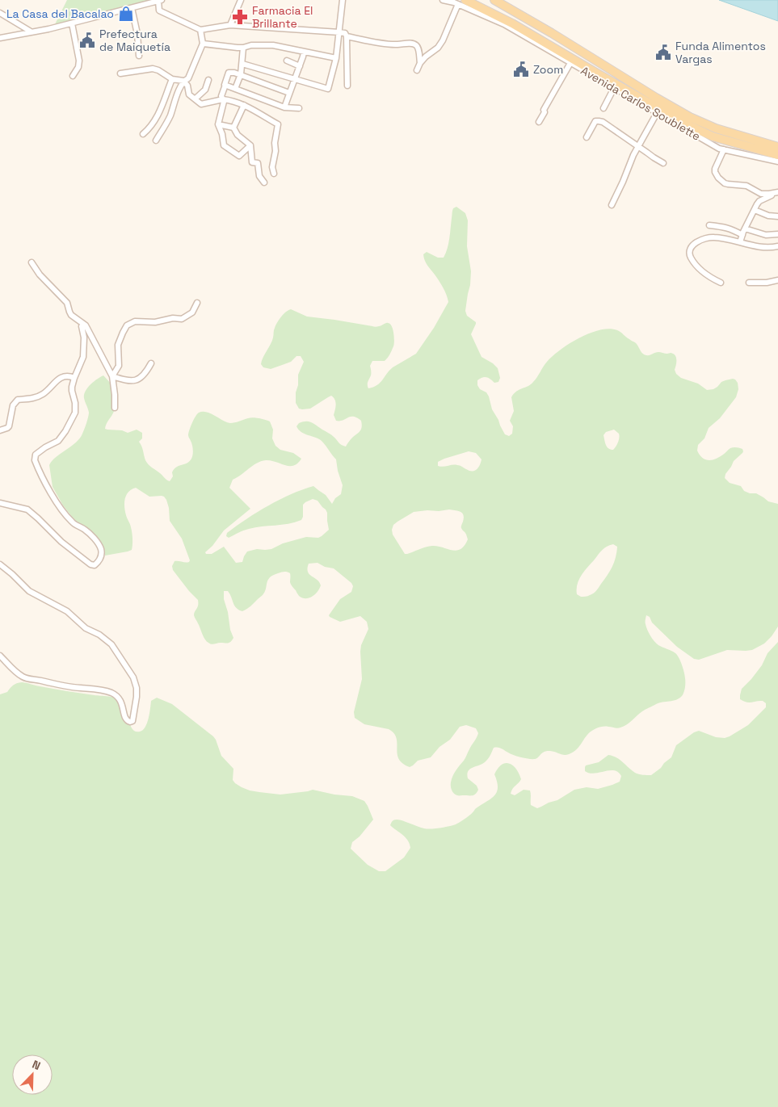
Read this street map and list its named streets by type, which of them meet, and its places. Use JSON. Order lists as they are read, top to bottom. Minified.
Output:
{"streets":{"main road":["Avenida Carlos Soublette"]},"places":{"shop":["La Casa del Bacalao"],"pharmacy":["Farmacia El Brillante"],"public building":["Prefectura de Maiquetía","Funda Alimentos Vargas","Zoom"]},"north":"top right"}
